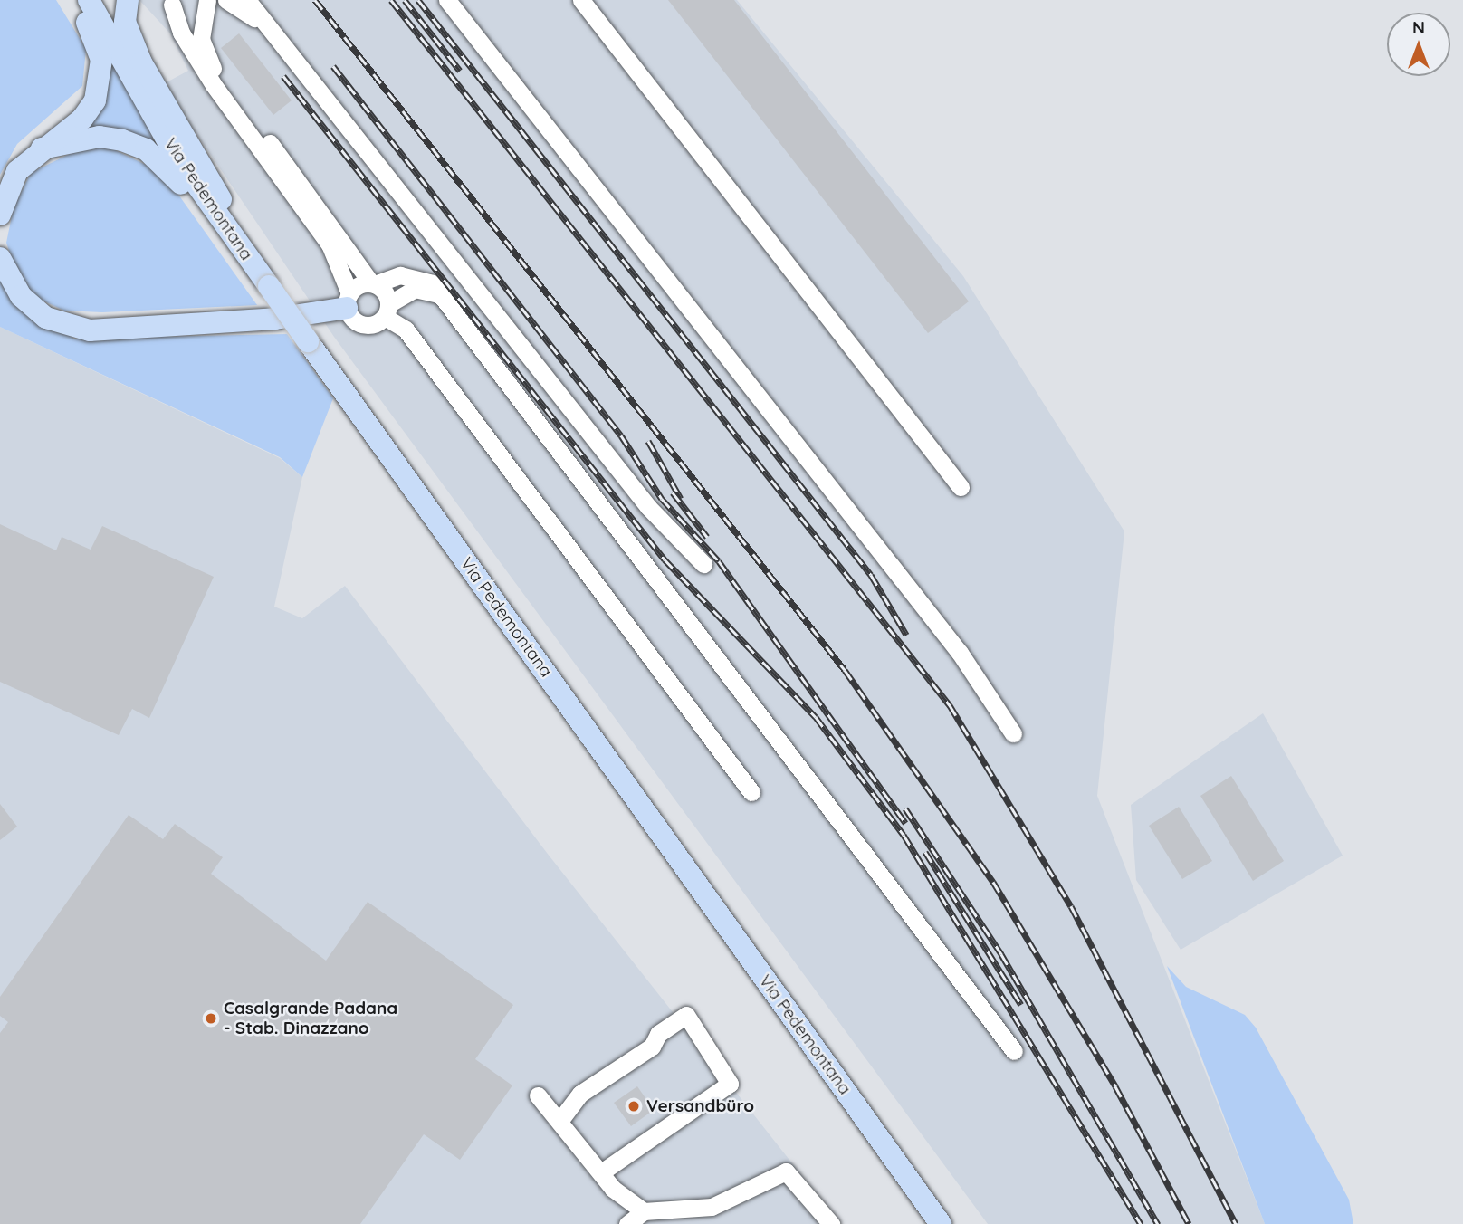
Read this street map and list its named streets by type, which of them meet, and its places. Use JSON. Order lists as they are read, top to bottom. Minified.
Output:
{"streets":{"main road":["Via Pedemontana"]},"places":["Casalgrande Padana - Stab. Dinazzano","Versandbüro"],"north":"top"}
